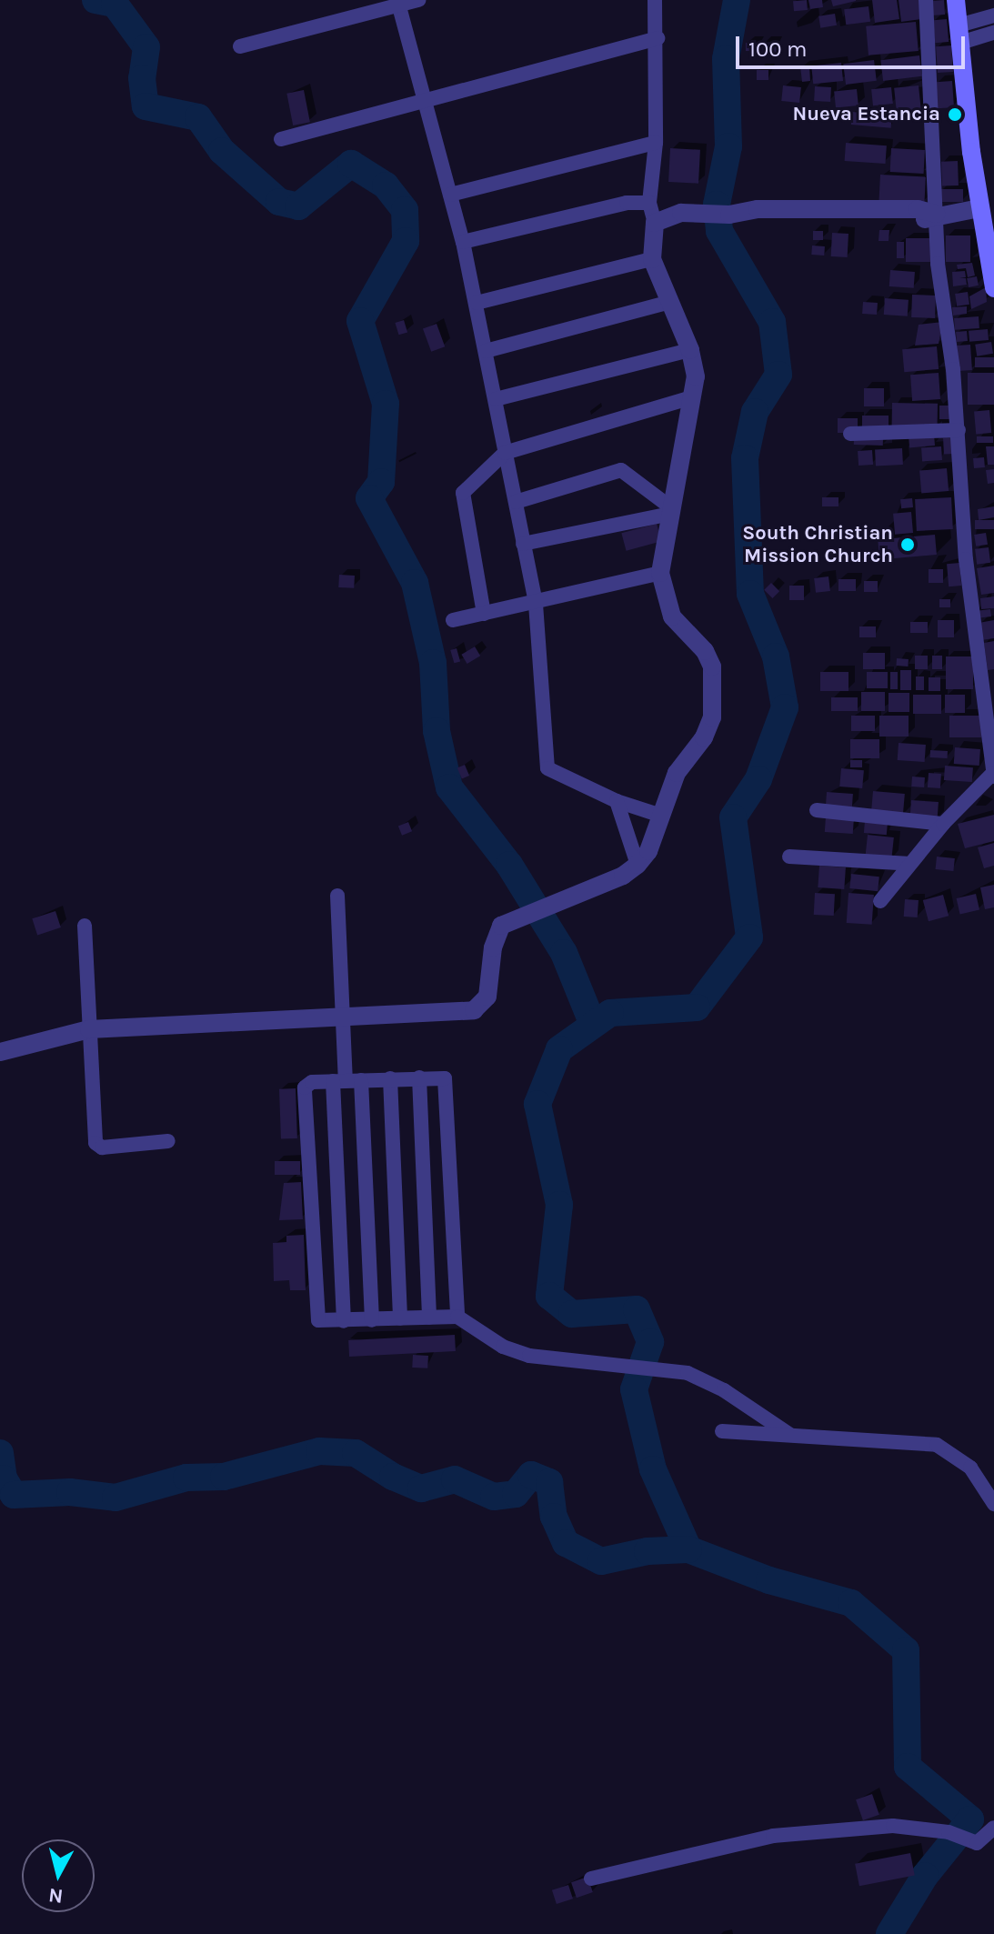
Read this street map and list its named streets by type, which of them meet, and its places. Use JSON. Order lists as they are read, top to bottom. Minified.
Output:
{"places":["Nueva Estancia","South Christian Mission Church"],"scale_bar":"100 m","north":"bottom"}
